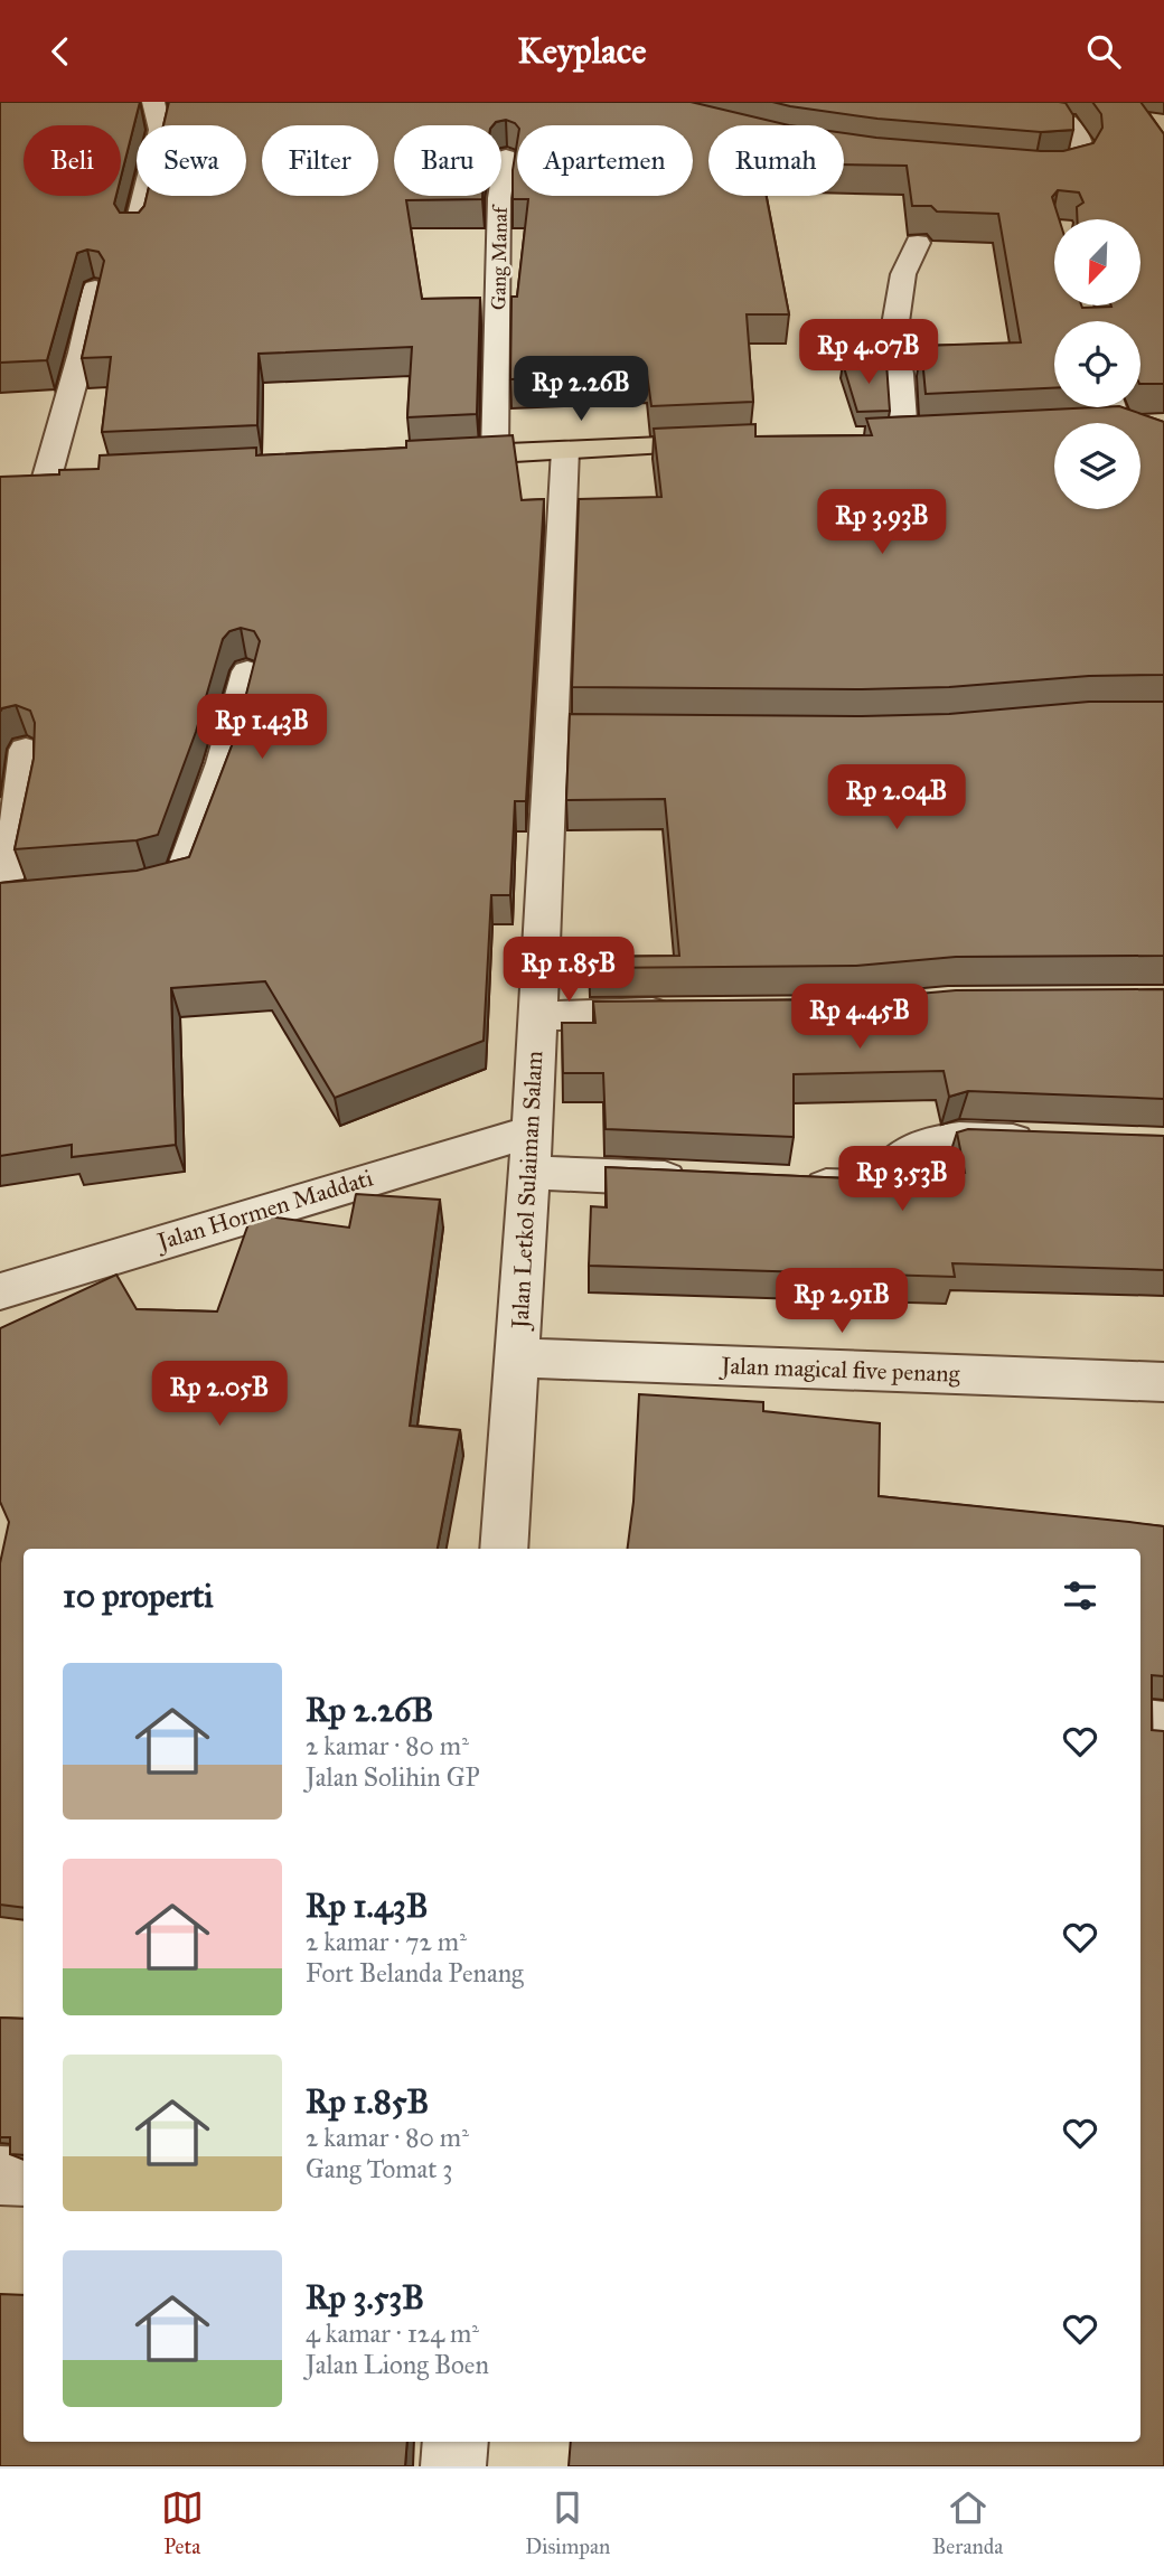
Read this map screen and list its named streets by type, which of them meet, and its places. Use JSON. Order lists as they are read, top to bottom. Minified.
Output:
{"streets":{"street":["Gang Manaf","Jalan Letkol Sulaiman Salam","Jalan Hormen Maddati","Jalan magical five penang"]},"crossings":[["Jalan Letkol Sulaiman Salam","Jalan Hormen Maddati"],["Jalan Letkol Sulaiman Salam","Jalan magical five penang"]],"north":"bottom left","page":{"header":"Keyplace","chip":["Beli","Sewa","Filter","Baru","Apartemen","Rumah"],"price":["Rp 4.07B","Rp 2.26B","Rp 3.93B","Rp 1.43B","Rp 2.04B","Rp 1.85B","Rp 4.45B","Rp 3.53B","Rp 2.91B","Rp 2.05B"],"heading":"10 properti","list":[{"name":"Rp 2.26B","note":"2 kamar · 80 m² · Jalan Solihin GP"},{"name":"Rp 1.43B","note":"2 kamar · 72 m² · Fort Belanda Penang"},{"name":"Rp 1.85B","note":"2 kamar · 80 m² · Gang Tomat 3"},{"name":"Rp 3.53B","note":"4 kamar · 124 m² · Jalan Liong Boen"}],"tabs":["Peta","Disimpan","Beranda"]}}
